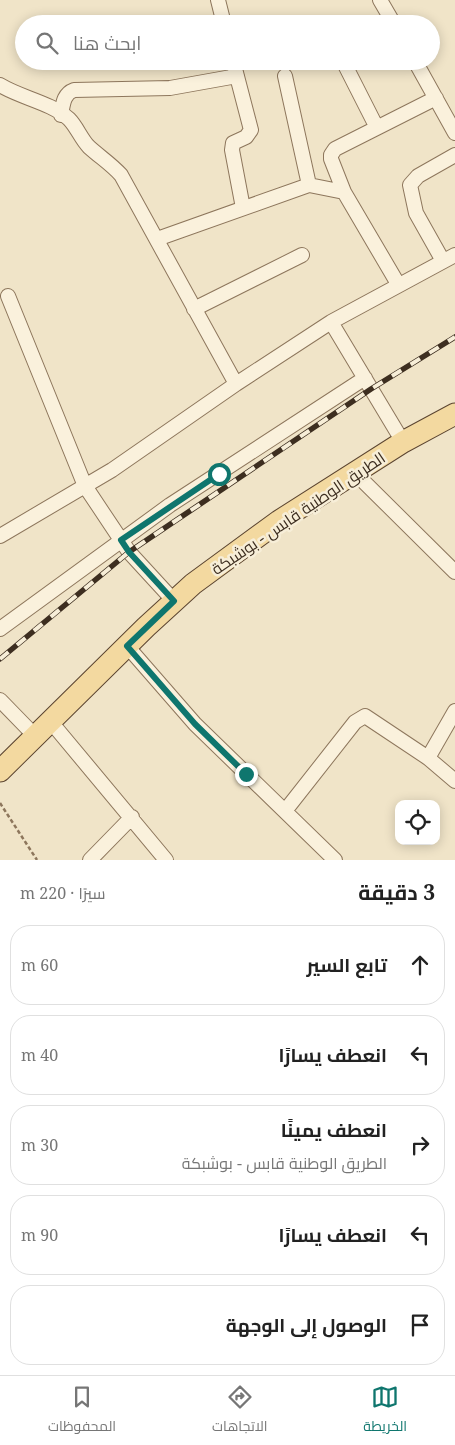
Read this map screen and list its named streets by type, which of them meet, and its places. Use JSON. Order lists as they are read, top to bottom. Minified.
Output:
{"streets":{"main road":["الطريق الوطنية قابس - بوشبكة"]},"page":{"search":"ابحث هنا","heading":["3 دقيقة","سيرًا · 220 m"],"list":[["تابع السير","60 m"],["انعطف يسارًا","40 m"],["انعطف يمينًا","الطريق الوطنية قابس - بوشبكة","30 m"],["انعطف يسارًا","90 m"],"الوصول إلى الوجهة"],"nav":["الخريطة","الاتجاهات","المحفوظات"]}}
